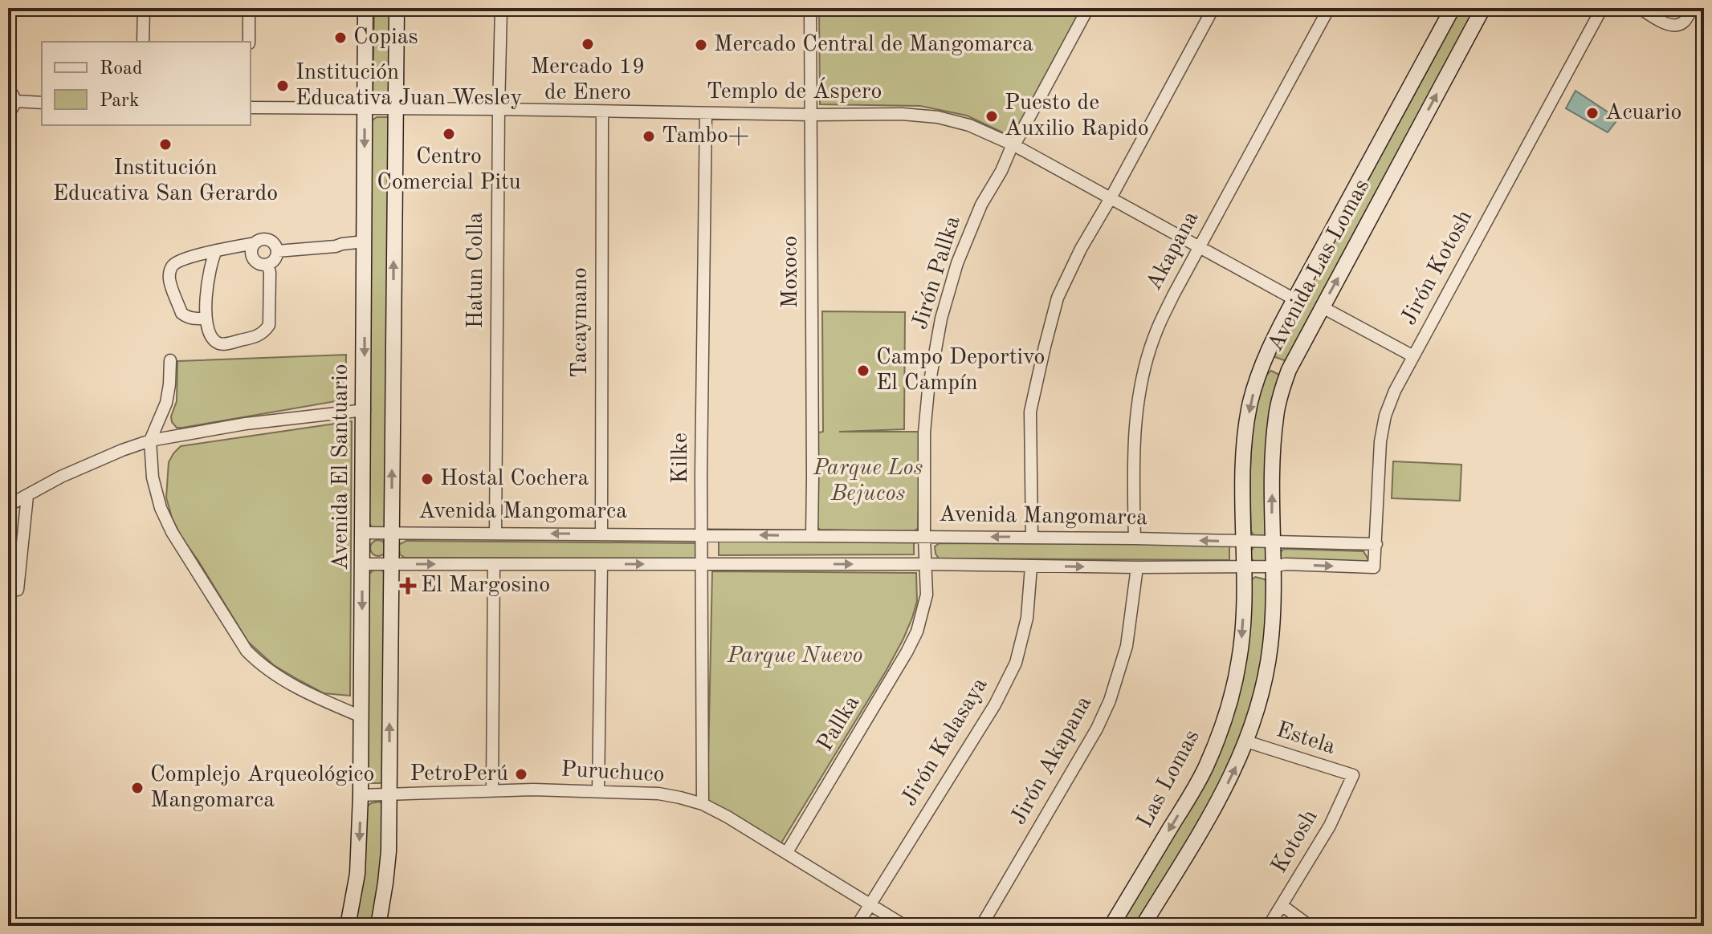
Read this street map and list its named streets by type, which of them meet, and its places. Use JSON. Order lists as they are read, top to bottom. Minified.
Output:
{"streets":{"street":["Templo de Áspero","Akapana","Avenida Las Lomas","Jirón Kotosh","Hatun Colla","Moxoco","Jirón Pallka","Tacaymano","Kilke","Avenida El Santuario","Avenida Mangomarca","Pallka","Estela","Jirón Kalasaya","Jirón Akapana","Puruchuco","Las Lomas","Kotosh"]},"crossings":[["Templo de Áspero","Akapana"],["Templo de Áspero","Avenida Las Lomas"],["Templo de Áspero","Hatun Colla"],["Templo de Áspero","Moxoco"],["Templo de Áspero","Jirón Pallka"],["Templo de Áspero","Tacaymano"],["Templo de Áspero","Kilke"],["Templo de Áspero","Avenida El Santuario"],["Akapana","Avenida Mangomarca"],["Avenida Las Lomas","Jirón Kotosh"],["Avenida Las Lomas","Avenida Mangomarca"],["Avenida Las Lomas","Las Lomas"],["Jirón Kotosh","Avenida Mangomarca"],["Hatun Colla","Avenida Mangomarca"],["Moxoco","Avenida Mangomarca"],["Jirón Pallka","Avenida Mangomarca"],["Jirón Pallka","Pallka"],["Tacaymano","Avenida Mangomarca"],["Kilke","Avenida Mangomarca"],["Kilke","Puruchuco"],["Avenida El Santuario","Avenida Mangomarca"],["Avenida El Santuario","Puruchuco"],["Avenida Mangomarca","Pallka"],["Pallka","Puruchuco"],["Estela","Kotosh"],["Jirón Kalasaya","Puruchuco"]],"parks":["Parque Los Bejucos","Parque Nuevo"],"places":{"other":["Copias","Mercado 19 de Enero","Mercado Central de Mangomarca","Institución Educativa Juan Wesley","Acuario","Puesto de Auxilio Rapido","Centro Comercial Pitu","Tambo+","Institución Educativa San Gerardo","Campo Deportivo El Campín","Hostal Cochera","PetroPerú","Complejo Arqueológico Mangomarca"],"health":["El Margosino"]},"legend":["Road","Park"]}
